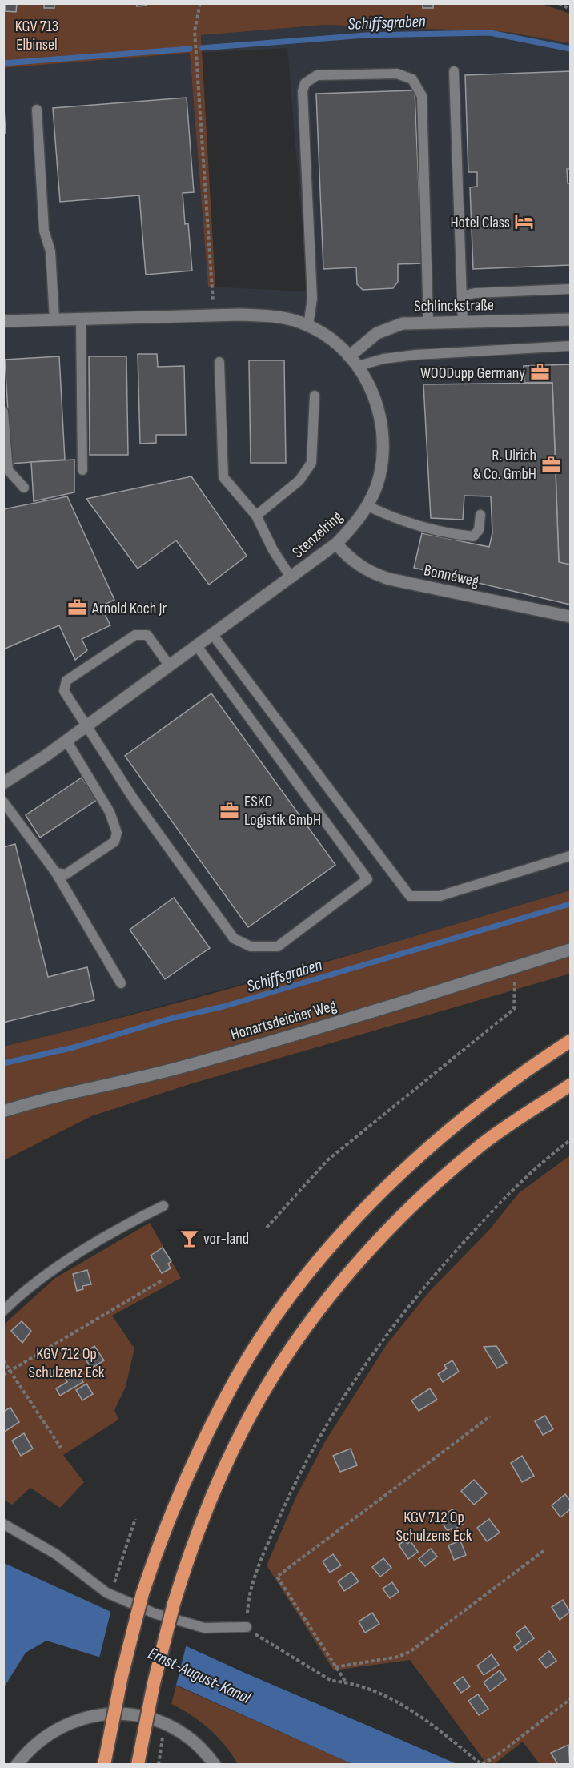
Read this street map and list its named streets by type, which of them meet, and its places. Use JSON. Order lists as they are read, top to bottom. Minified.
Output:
{"streets":{"street":["Schlinckstraße","Stenzelring","Bonnéweg","Honartsdeicher Weg"]},"crossings":[["Schlinckstraße","Stenzelring"],["Stenzelring","Bonnéweg"]],"water":["Schiffsgraben","Ernst-August-Kanal"],"parks":["KGV 713 Elbinsel","KGV 712 Op Schulzenz Eck","KGV 712 Op Schulzens Eck"],"places":{"hotel":["Hotel Class"],"office":["WOODupp Germany","R. Ulrich & Co. GmbH","Arnold Koch Jr","ESKO Logistik GmbH"],"bar":["vor-land"]}}
